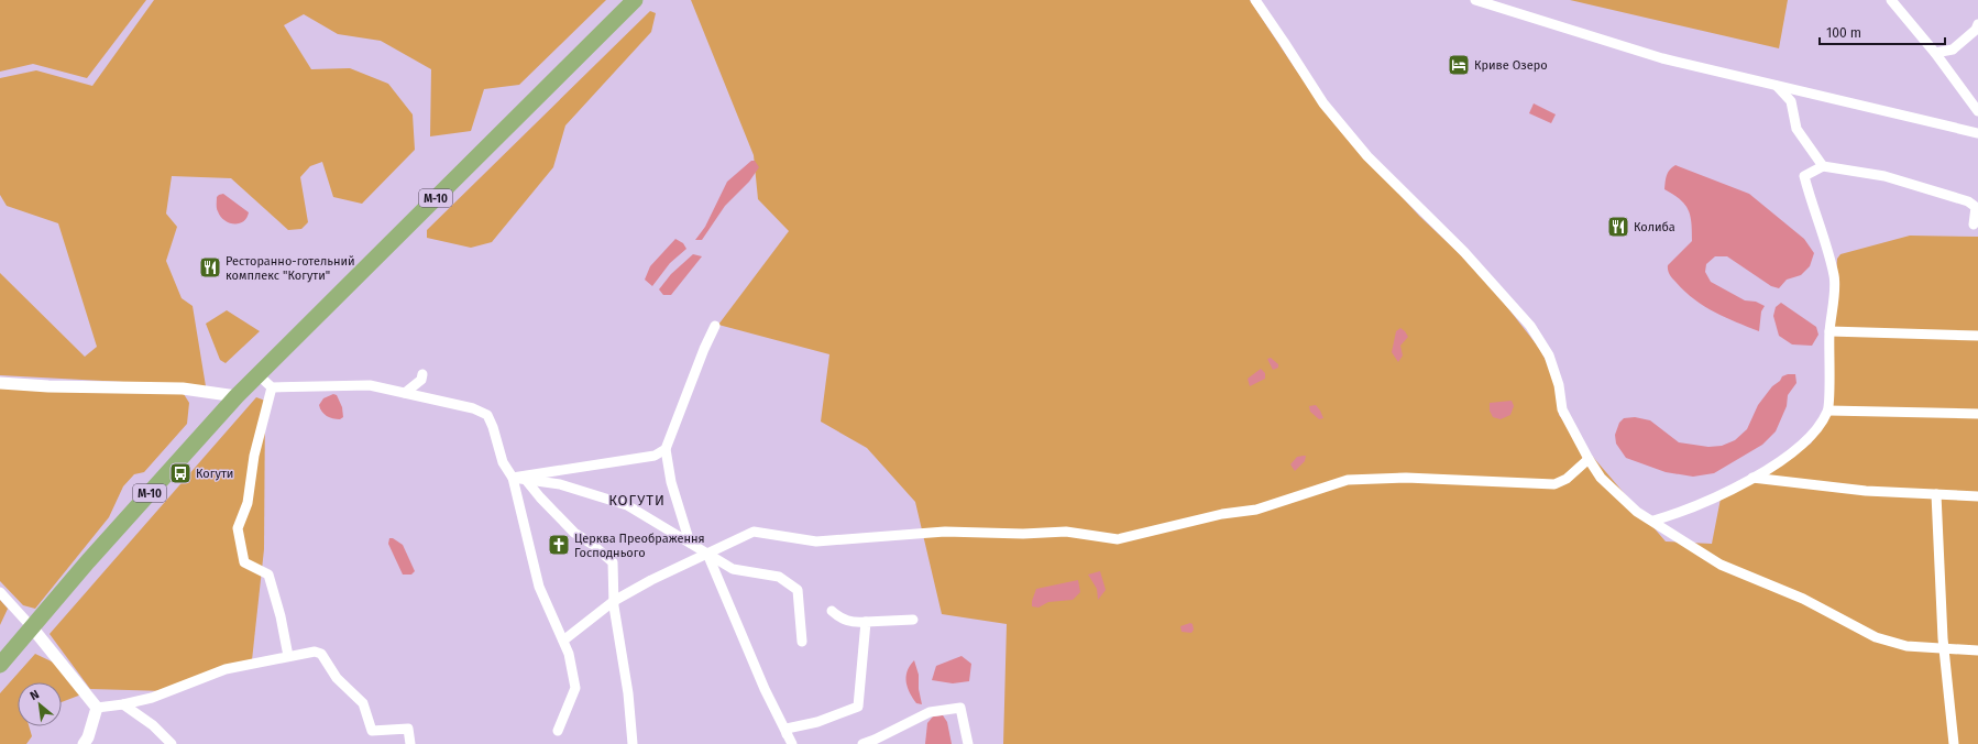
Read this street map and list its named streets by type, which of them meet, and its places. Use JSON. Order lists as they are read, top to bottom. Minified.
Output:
{"streets":{"highway":["М-10"]},"districts":["КОГУТИ"],"places":{"hotel":["Криве Озеро"],"restaurant":["Колиба","Ресторанно-готельний комплекс \"Когути\""],"bus stop":["Когути"],"church":["Церква Преображення Господнього"]},"scale_bar":"100 m","north":"top left"}
